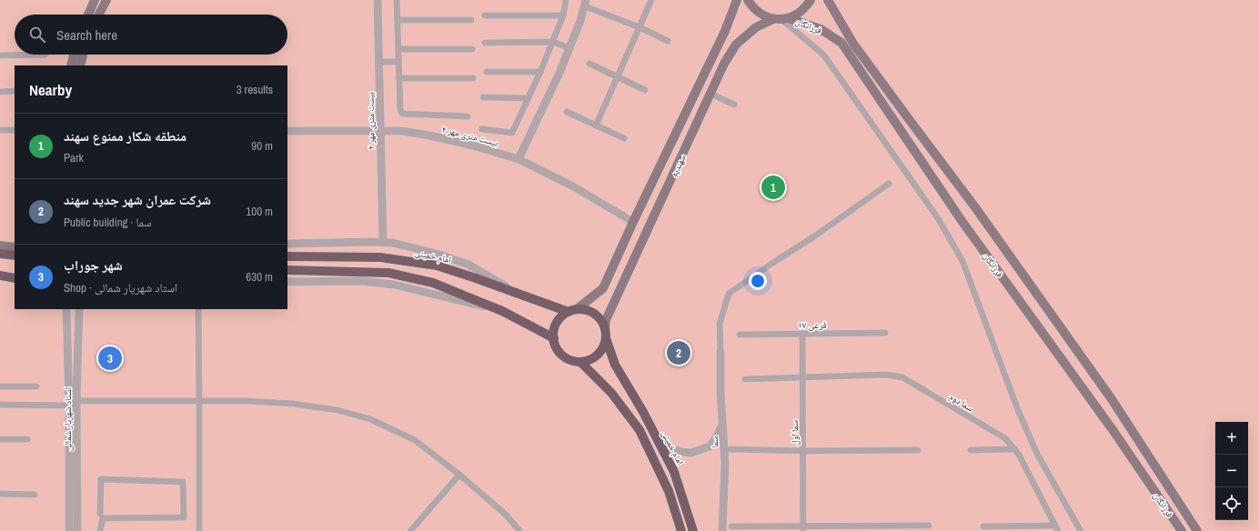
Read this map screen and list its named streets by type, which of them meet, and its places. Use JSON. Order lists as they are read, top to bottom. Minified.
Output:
{"streets":{"main road":["فرزانگان","سهندیه","امام خمینی"],"street":["بیست متری مهر ۲","بیست متری مهر ۴","فرعی ۱۷","سما دوم","استاد شهریار شمالی","سما اول","سما"]},"crossings":[["فرزانگان","سهندیه"],["بیست متری مهر ۲","بیست متری مهر ۴"],["بیست متری مهر ۴","سهندیه"],["سهندیه","امام خمینی"],["فرعی ۱۷","سما اول"],["سما دوم","سما اول"]],"page":{"search":"Search here","heading":["Nearby","3 results"],"list":[{"mark":"1","name":"منطقه شکار ممنوع سهند","note":"Park","value":"90 m"},{"mark":"2","name":"شرکت عمران شهر جدید سهند","note":"Public building · سما","value":"100 m"},{"mark":"3","name":"شهر جوراب","note":"Shop · استاد شهریار شمالی","value":"630 m"}],"pins":["1","2","3"],"map_buttons":["+","−"]}}
